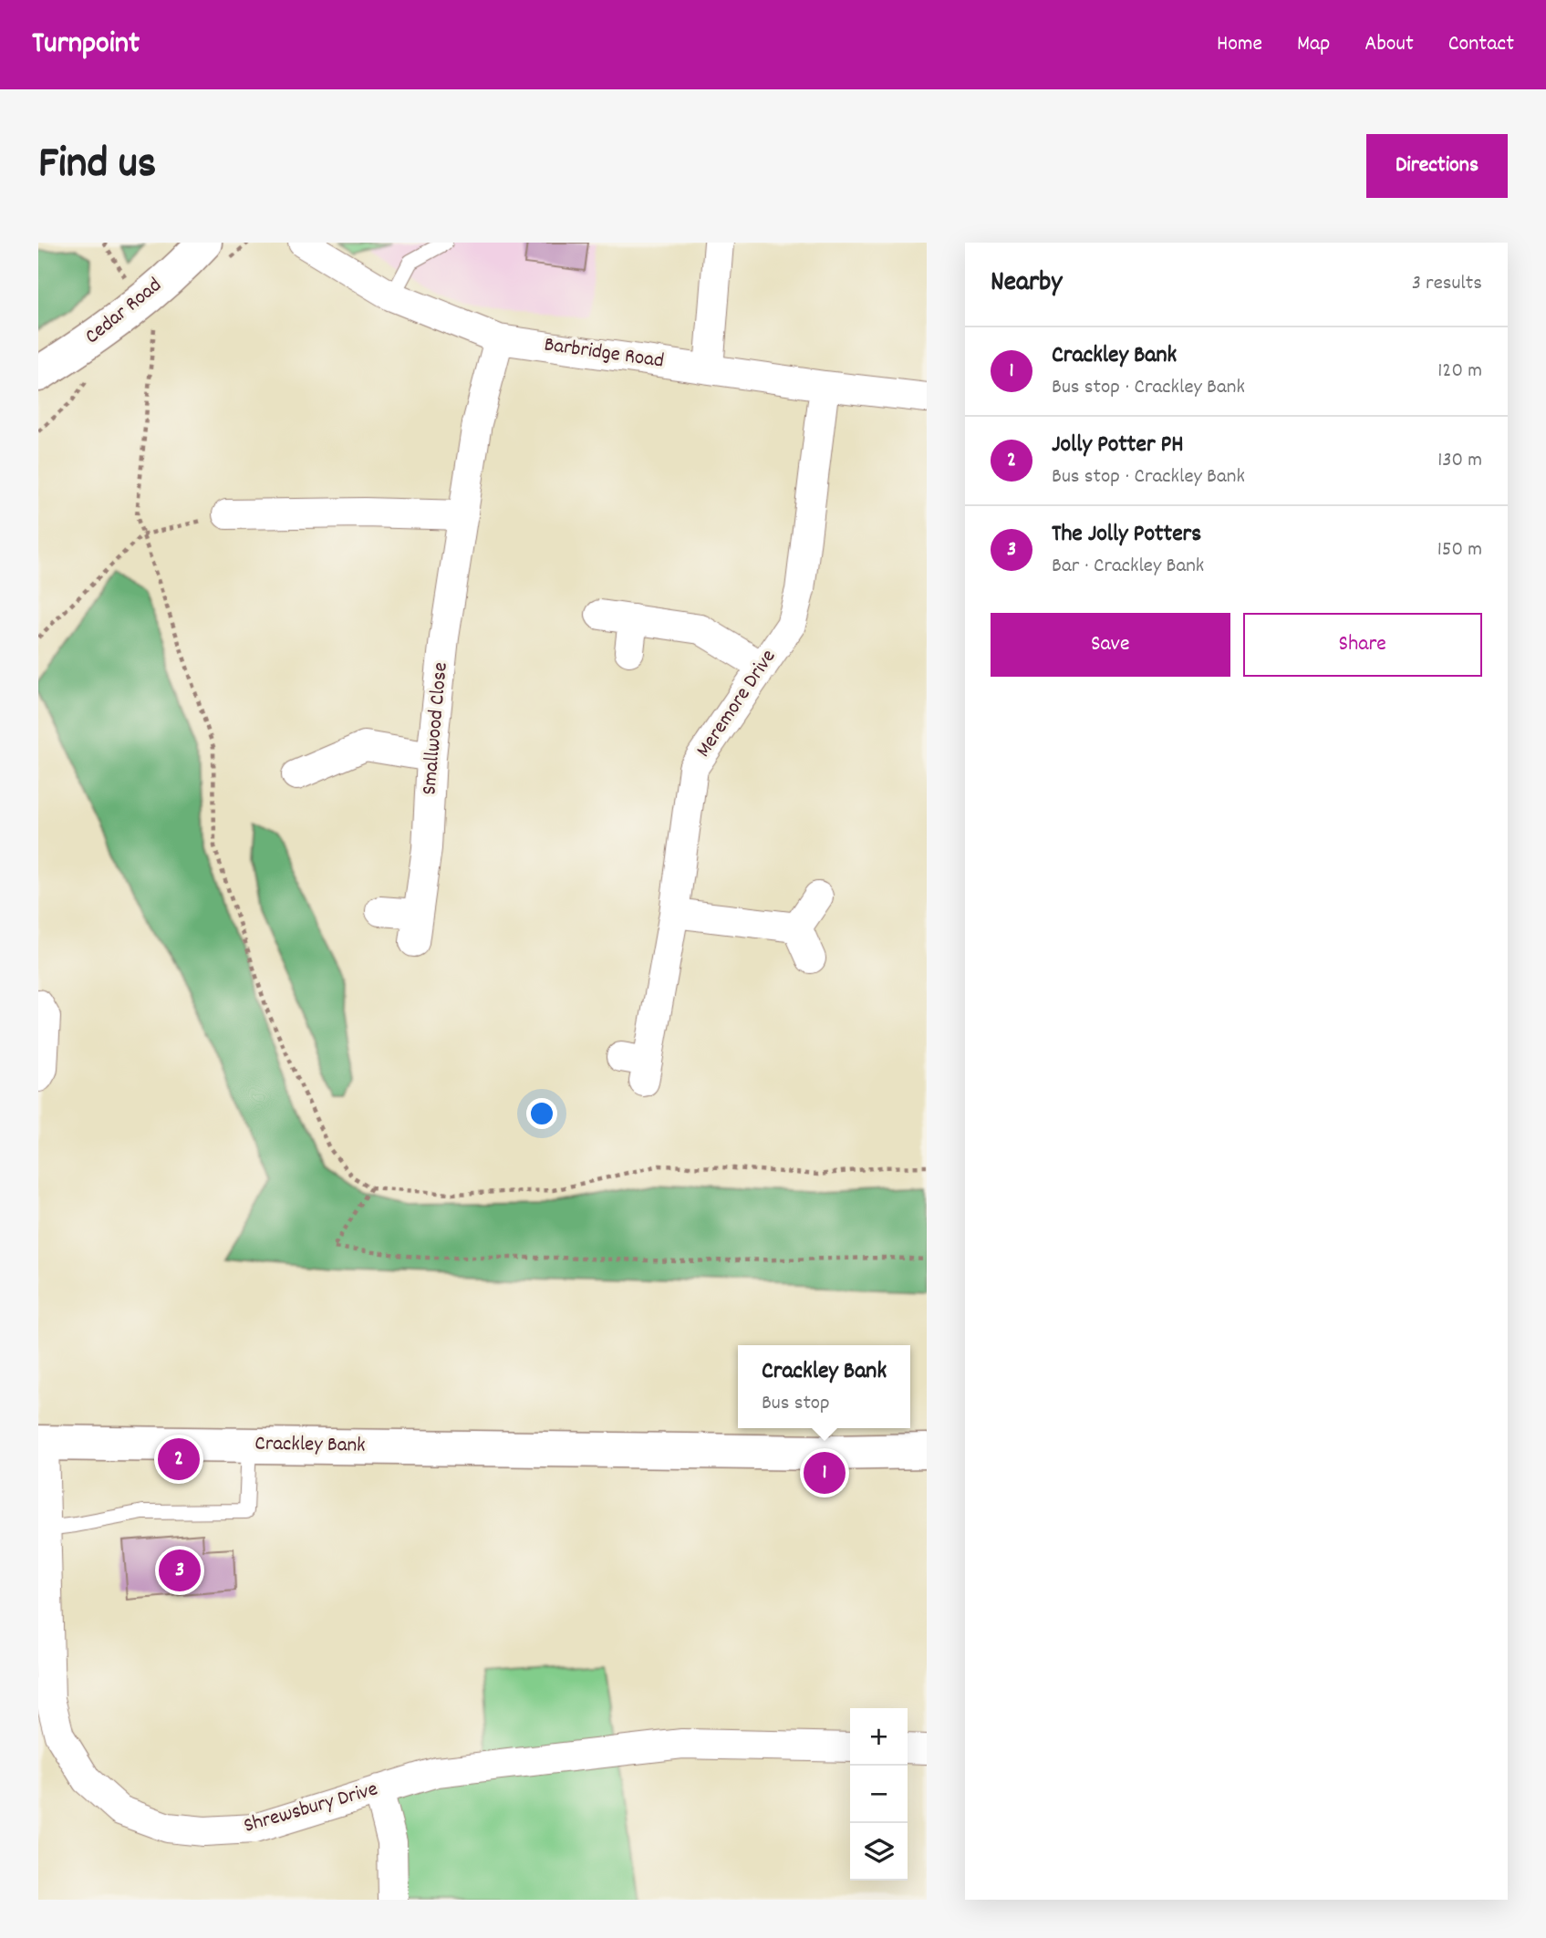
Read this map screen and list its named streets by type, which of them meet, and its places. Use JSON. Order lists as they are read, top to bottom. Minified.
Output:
{"streets":{"street":["Cedar Road","Barbridge Road","Meremore Drive","Smallwood Close","Crackley Bank","Shrewsbury Drive"]},"crossings":[["Barbridge Road","Meremore Drive"],["Barbridge Road","Smallwood Close"],["Crackley Bank","Shrewsbury Drive"]],"page":{"header":"Turnpoint","nav":["Home","Map","About","Contact"],"title":"Find us","buttons":["Directions",["Save","Share"]],"heading":["Nearby","3 results"],"list":[{"mark":"1","name":"Crackley Bank","note":"Bus stop · Crackley Bank","value":"120 m"},{"mark":"2","name":"Jolly Potter PH","note":"Bus stop · Crackley Bank","value":"130 m"},{"mark":"3","name":"The Jolly Potters","note":"Bar · Crackley Bank","value":"150 m"}],"popup":["Crackley Bank","Bus stop"],"pins":["2","1","3"],"map_buttons":["+","−"]}}
